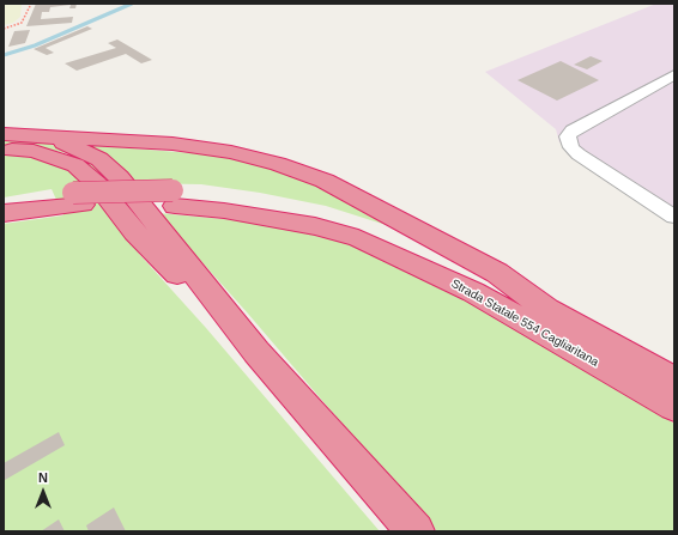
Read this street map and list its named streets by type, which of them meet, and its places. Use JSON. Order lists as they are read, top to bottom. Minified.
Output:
{"streets":{"highway":["Strada Statale 554 Cagliaritana"]},"north":"top"}
